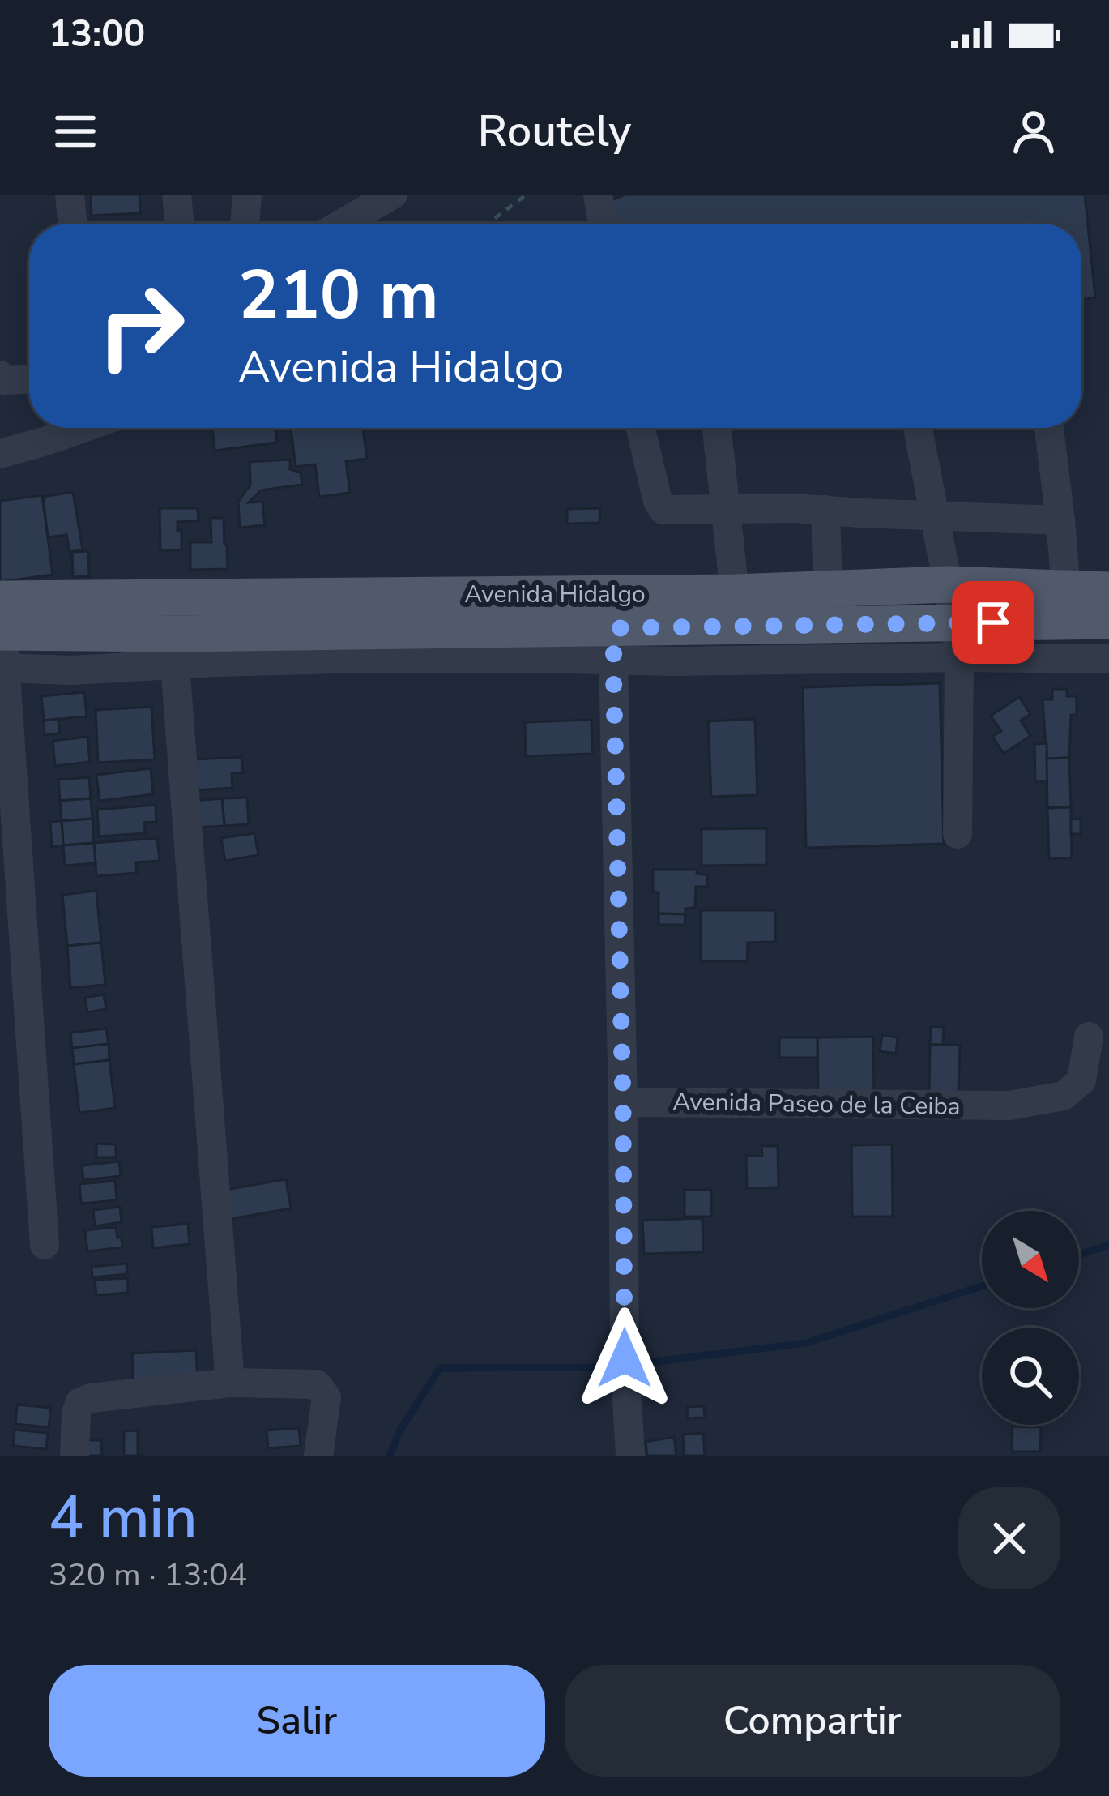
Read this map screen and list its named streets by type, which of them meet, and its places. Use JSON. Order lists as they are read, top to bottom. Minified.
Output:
{"streets":{"main road":["Avenida Hidalgo"],"street":["Avenida Paseo de la Ceiba"]},"north":"bottom right","page":{"status":"13:00","header":"Routely","turn":["210 m","Avenida Hidalgo"],"heading":["4 min","320 m · 13:04"],"buttons":["Salir","Compartir"]}}
